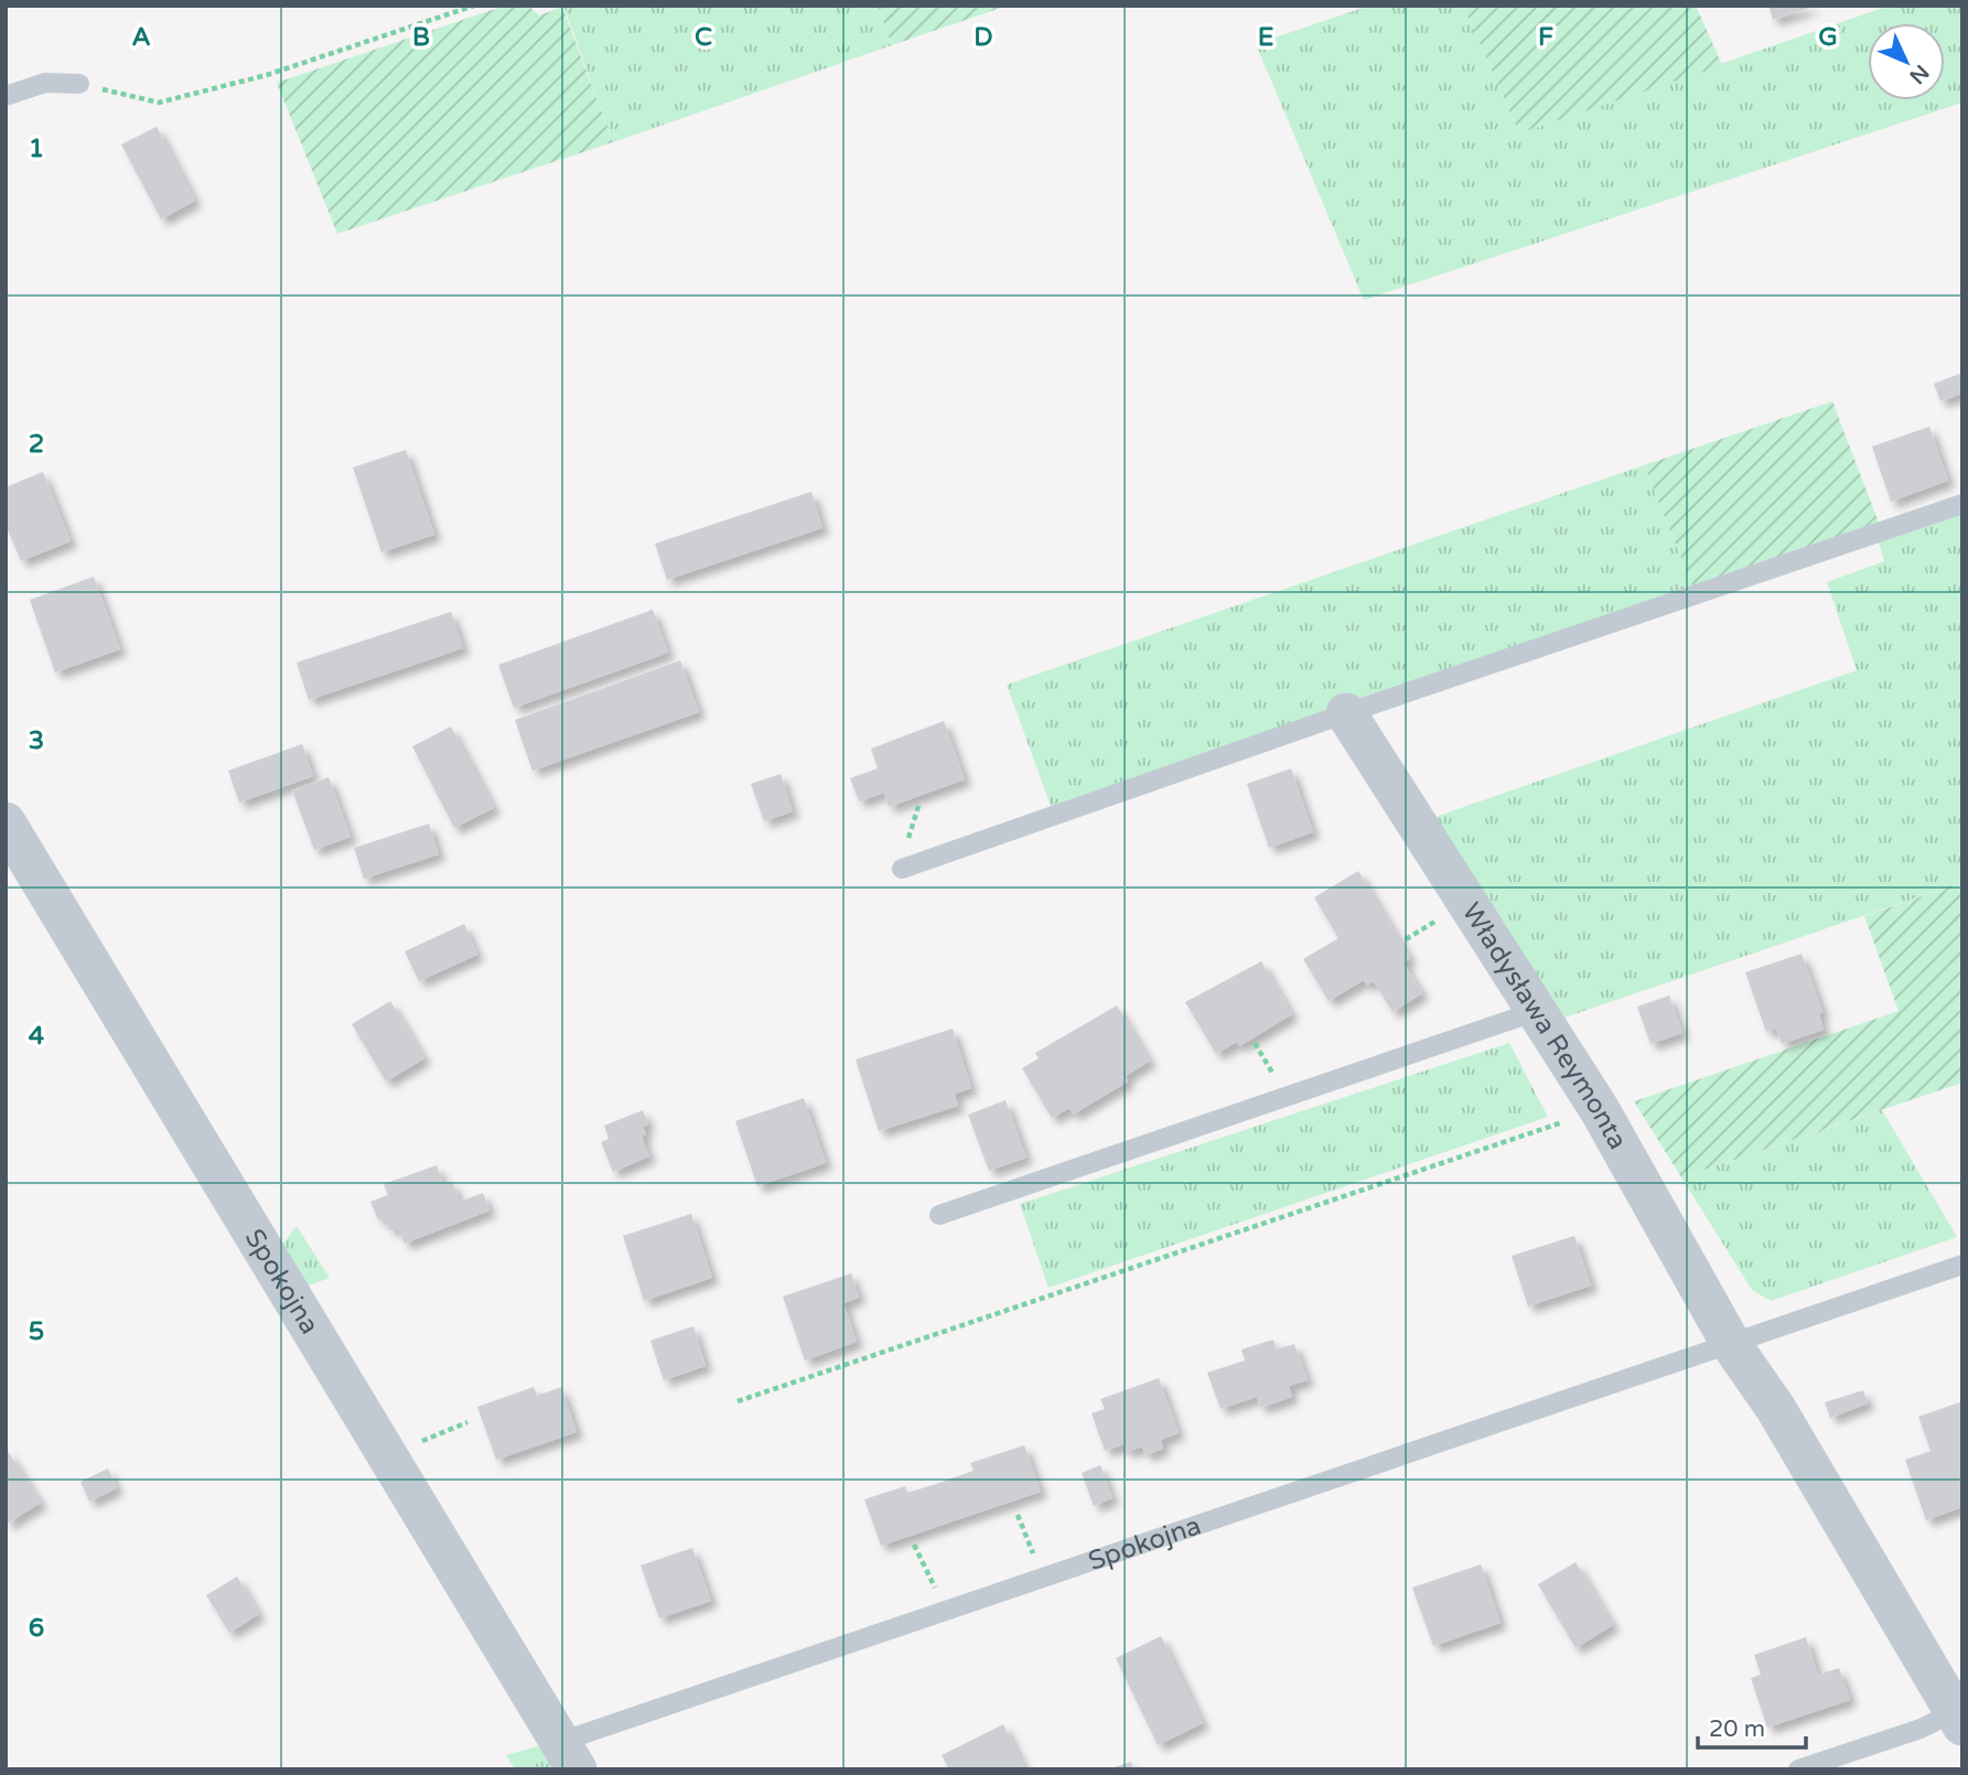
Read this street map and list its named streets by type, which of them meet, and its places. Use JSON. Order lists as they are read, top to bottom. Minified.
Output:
{"streets":{"street":["Władysława Reymonta","Spokojna"]},"crossings":[["Władysława Reymonta","Spokojna"]],"scale_bar":"20 m","north":"bottom right","grid":{"columns":["A","B","C","D","E","F","G"],"rows":["1","2","3","4","5","6"]}}
